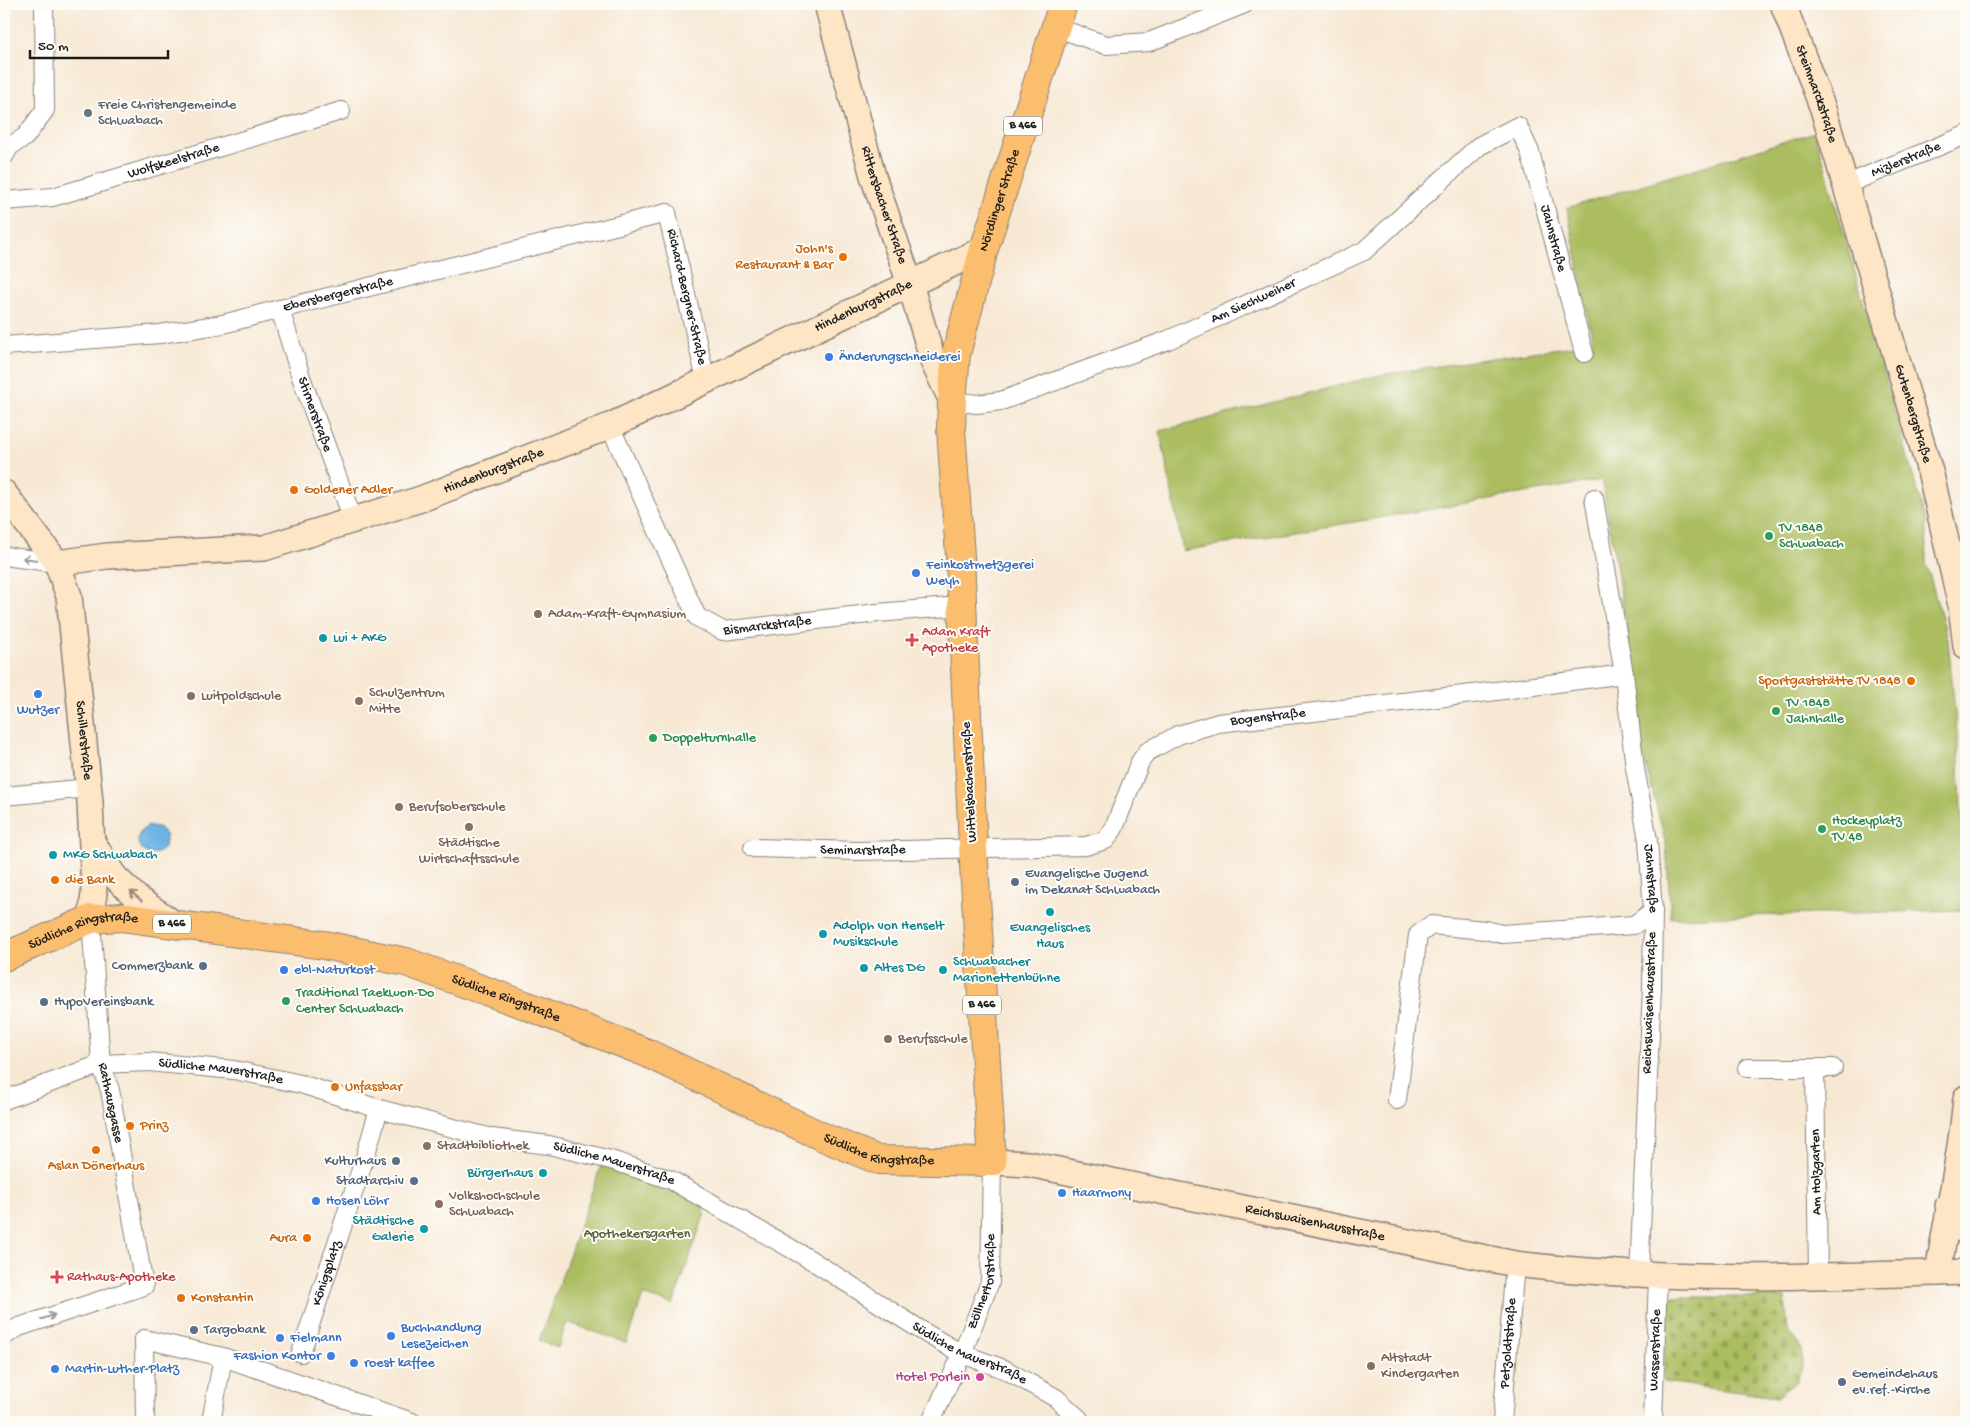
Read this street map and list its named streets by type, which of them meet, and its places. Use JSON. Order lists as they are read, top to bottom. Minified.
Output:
{"streets":{"main road":["B 466","Nördlinger Straße","Wittelsbacherstraße","Südliche Ringstraße"],"street":["Steinmarckstraße","Mizlerstraße","Wolfskeelstraße","Rittersbacher Straße","Jahnstraße","Ebersbergerstraße","Richard-Bergner-Straße","Am Siechweiher","Hindenburgstraße","Gutenbergstraße","Stirnerstraße","Bismarckstraße","Bogenstraße","Schillerstraße","Seminarstraße","Reichswaisenhausstraße","Südliche Mauerstraße","Rathausgasse","Am Holzgarten","Königsplatz","Zöllnertorstraße","Petzoldtstraße","Wasserstraße"]},"crossings":[["Steinmarckstraße","Mizlerstraße"],["Steinmarckstraße","Gutenbergstraße"],["Mizlerstraße","Gutenbergstraße"],["Nördlinger Straße","Rittersbacher Straße"],["Nördlinger Straße","Am Siechweiher"],["Nördlinger Straße","Hindenburgstraße"],["Nördlinger Straße","Wittelsbacherstraße"],["Rittersbacher Straße","Am Siechweiher"],["Rittersbacher Straße","Hindenburgstraße"],["Rittersbacher Straße","Wittelsbacherstraße"],["Jahnstraße","Am Siechweiher"],["Jahnstraße","Bogenstraße"],["Jahnstraße","Reichswaisenhausstraße"],["Ebersbergerstraße","Richard-Bergner-Straße"],["Ebersbergerstraße","Stirnerstraße"],["Richard-Bergner-Straße","Hindenburgstraße"],["Am Siechweiher","Wittelsbacherstraße"],["Hindenburgstraße","Stirnerstraße"],["Hindenburgstraße","Bismarckstraße"],["Hindenburgstraße","Schillerstraße"],["Bismarckstraße","Wittelsbacherstraße"],["Bogenstraße","Wittelsbacherstraße"],["Bogenstraße","Seminarstraße"],["Schillerstraße","Südliche Ringstraße"],["Schillerstraße","Rathausgasse"],["Wittelsbacherstraße","Seminarstraße"],["Wittelsbacherstraße","Südliche Ringstraße"],["Wittelsbacherstraße","Reichswaisenhausstraße"],["Wittelsbacherstraße","Zöllnertorstraße"],["Südliche Ringstraße","Reichswaisenhausstraße"],["Südliche Ringstraße","Rathausgasse"],["Südliche Ringstraße","Zöllnertorstraße"],["Reichswaisenhausstraße","Am Holzgarten"],["Reichswaisenhausstraße","Zöllnertorstraße"],["Reichswaisenhausstraße","Petzoldtstraße"],["Reichswaisenhausstraße","Wasserstraße"],["Südliche Mauerstraße","Rathausgasse"],["Südliche Mauerstraße","Königsplatz"],["Südliche Mauerstraße","Zöllnertorstraße"]],"parks":["Apothekersgarten"],"places":{"other":["Freie Christengemeinde Schwabach","John's Restaurant & Bar","Änderungschneiderei","Goldener Adler","TV 1848 Schwabach","Feinkostmetzgerei Weyh","Adam-Kraft-Gymnasium","Lui + AKG","Sportgaststätte TV 1848","Wutzer","Luitpoldschule","Schulzentrum Mitte","TV 1848 Jahnhalle","Doppelturnhalle","Berufsoberschule","Städtische Wirtschaftsschule","Hockeyplatz TV 48","MKG Schwabach","die Bank","Evangelische Jugend im Dekanat Schwabach","Evangelisches Haus","Adolph von Henselt Musikschule","Commerzbank","Altes DG","ebl-Naturkost","Schwabacher Marionettenbühne","Traditional Taekwon-Do Center Schwabach","HypoVereinsbank","Berufsschule","Unfassbar","Prinz","Stadtbibliothek","Aslan Dönerhaus","Kulturhaus","Bürgerhaus","Stadtarchiv","Haarmony","Hosen Löhr","Volkshochschule Schwabach","Städtische Galerie","Aura","Konstantin","Targobank","Buchhandlung Lesezeichen","Fielmann","Fashion Kontor","roest kaffee","Altstadt Kindergarten","Martin-Luther-Platz","Hotel Porlein","Gemeindehaus ev.ref.-Kirche"],"health":["Adam Kraft Apotheke","Rathaus-Apotheke"]},"scale_bar":"50 m"}
